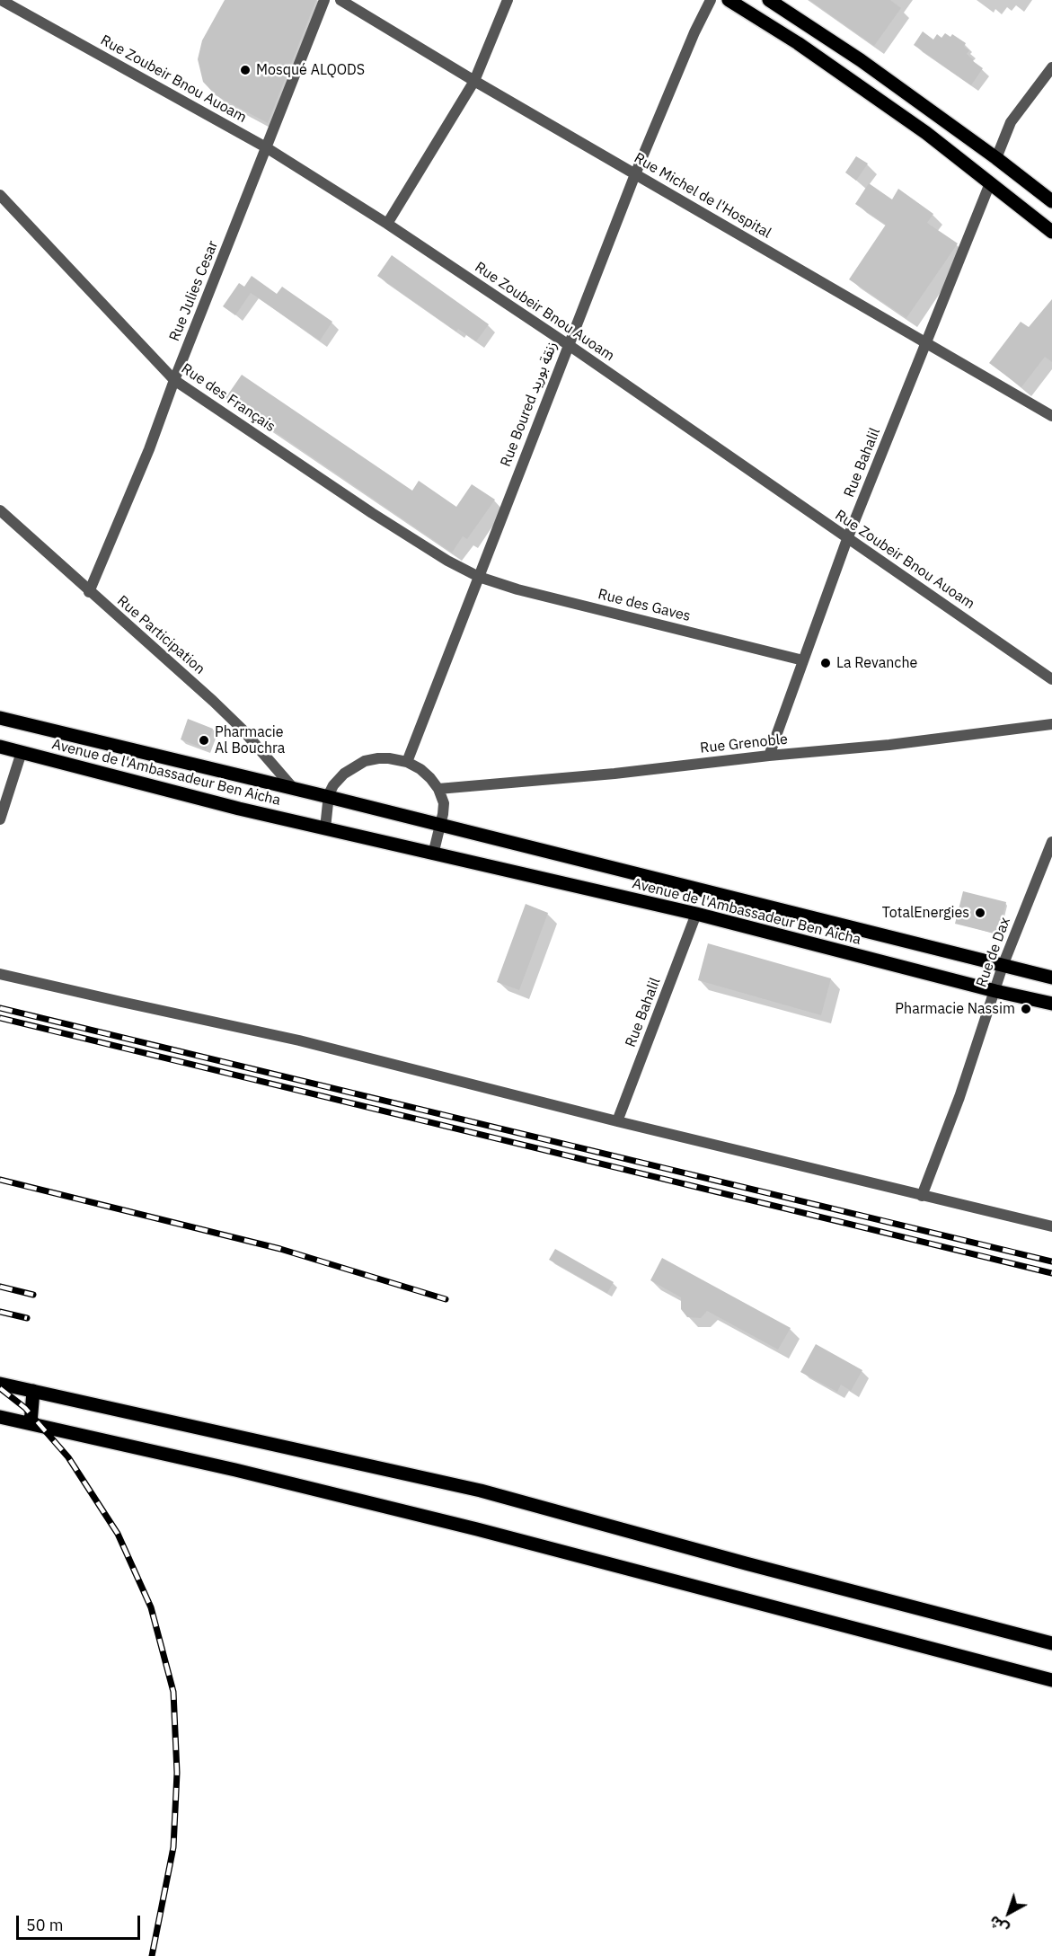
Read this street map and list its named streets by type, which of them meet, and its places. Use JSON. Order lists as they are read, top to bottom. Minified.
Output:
{"streets":{"main road":["Avenue de l'Ambassadeur Ben Aicha"],"street":["Rue Zoubeir Bnou Auoam","Rue Michel de l'Hospital","Rue Julies Cesar","Rue des Français","Rue Boured زنقة بوريد","Rue Bahalil","Rue des Gaves","Rue Participation","Rue Grenoble","Rue de Dax"]},"crossings":[["Rue Zoubeir Bnou Auoam","Rue Julies Cesar"],["Rue Zoubeir Bnou Auoam","Rue Boured زنقة بوريد"],["Rue Zoubeir Bnou Auoam","Rue Bahalil"],["Rue Michel de l'Hospital","Rue Boured زنقة بوريد"],["Rue Michel de l'Hospital","Rue Bahalil"],["Rue Julies Cesar","Rue des Français"],["Rue Julies Cesar","Rue Participation"],["Rue des Français","Rue Boured زنقة بوريد"],["Rue des Français","Rue des Gaves"],["Rue Boured زنقة بوريد","Rue des Gaves"],["Rue Bahalil","Rue des Gaves"],["Rue Bahalil","Rue Grenoble"],["Rue Bahalil","Avenue de l'Ambassadeur Ben Aicha"],["Rue Participation","Avenue de l'Ambassadeur Ben Aicha"],["Avenue de l'Ambassadeur Ben Aicha","Rue de Dax"]],"places":["Mosqué ALQODS","La Revanche","Pharmacie Al Bouchra","TotalEnergies","Pharmacie Nassim"],"scale_bar":"50 m","north":"bottom left"}
